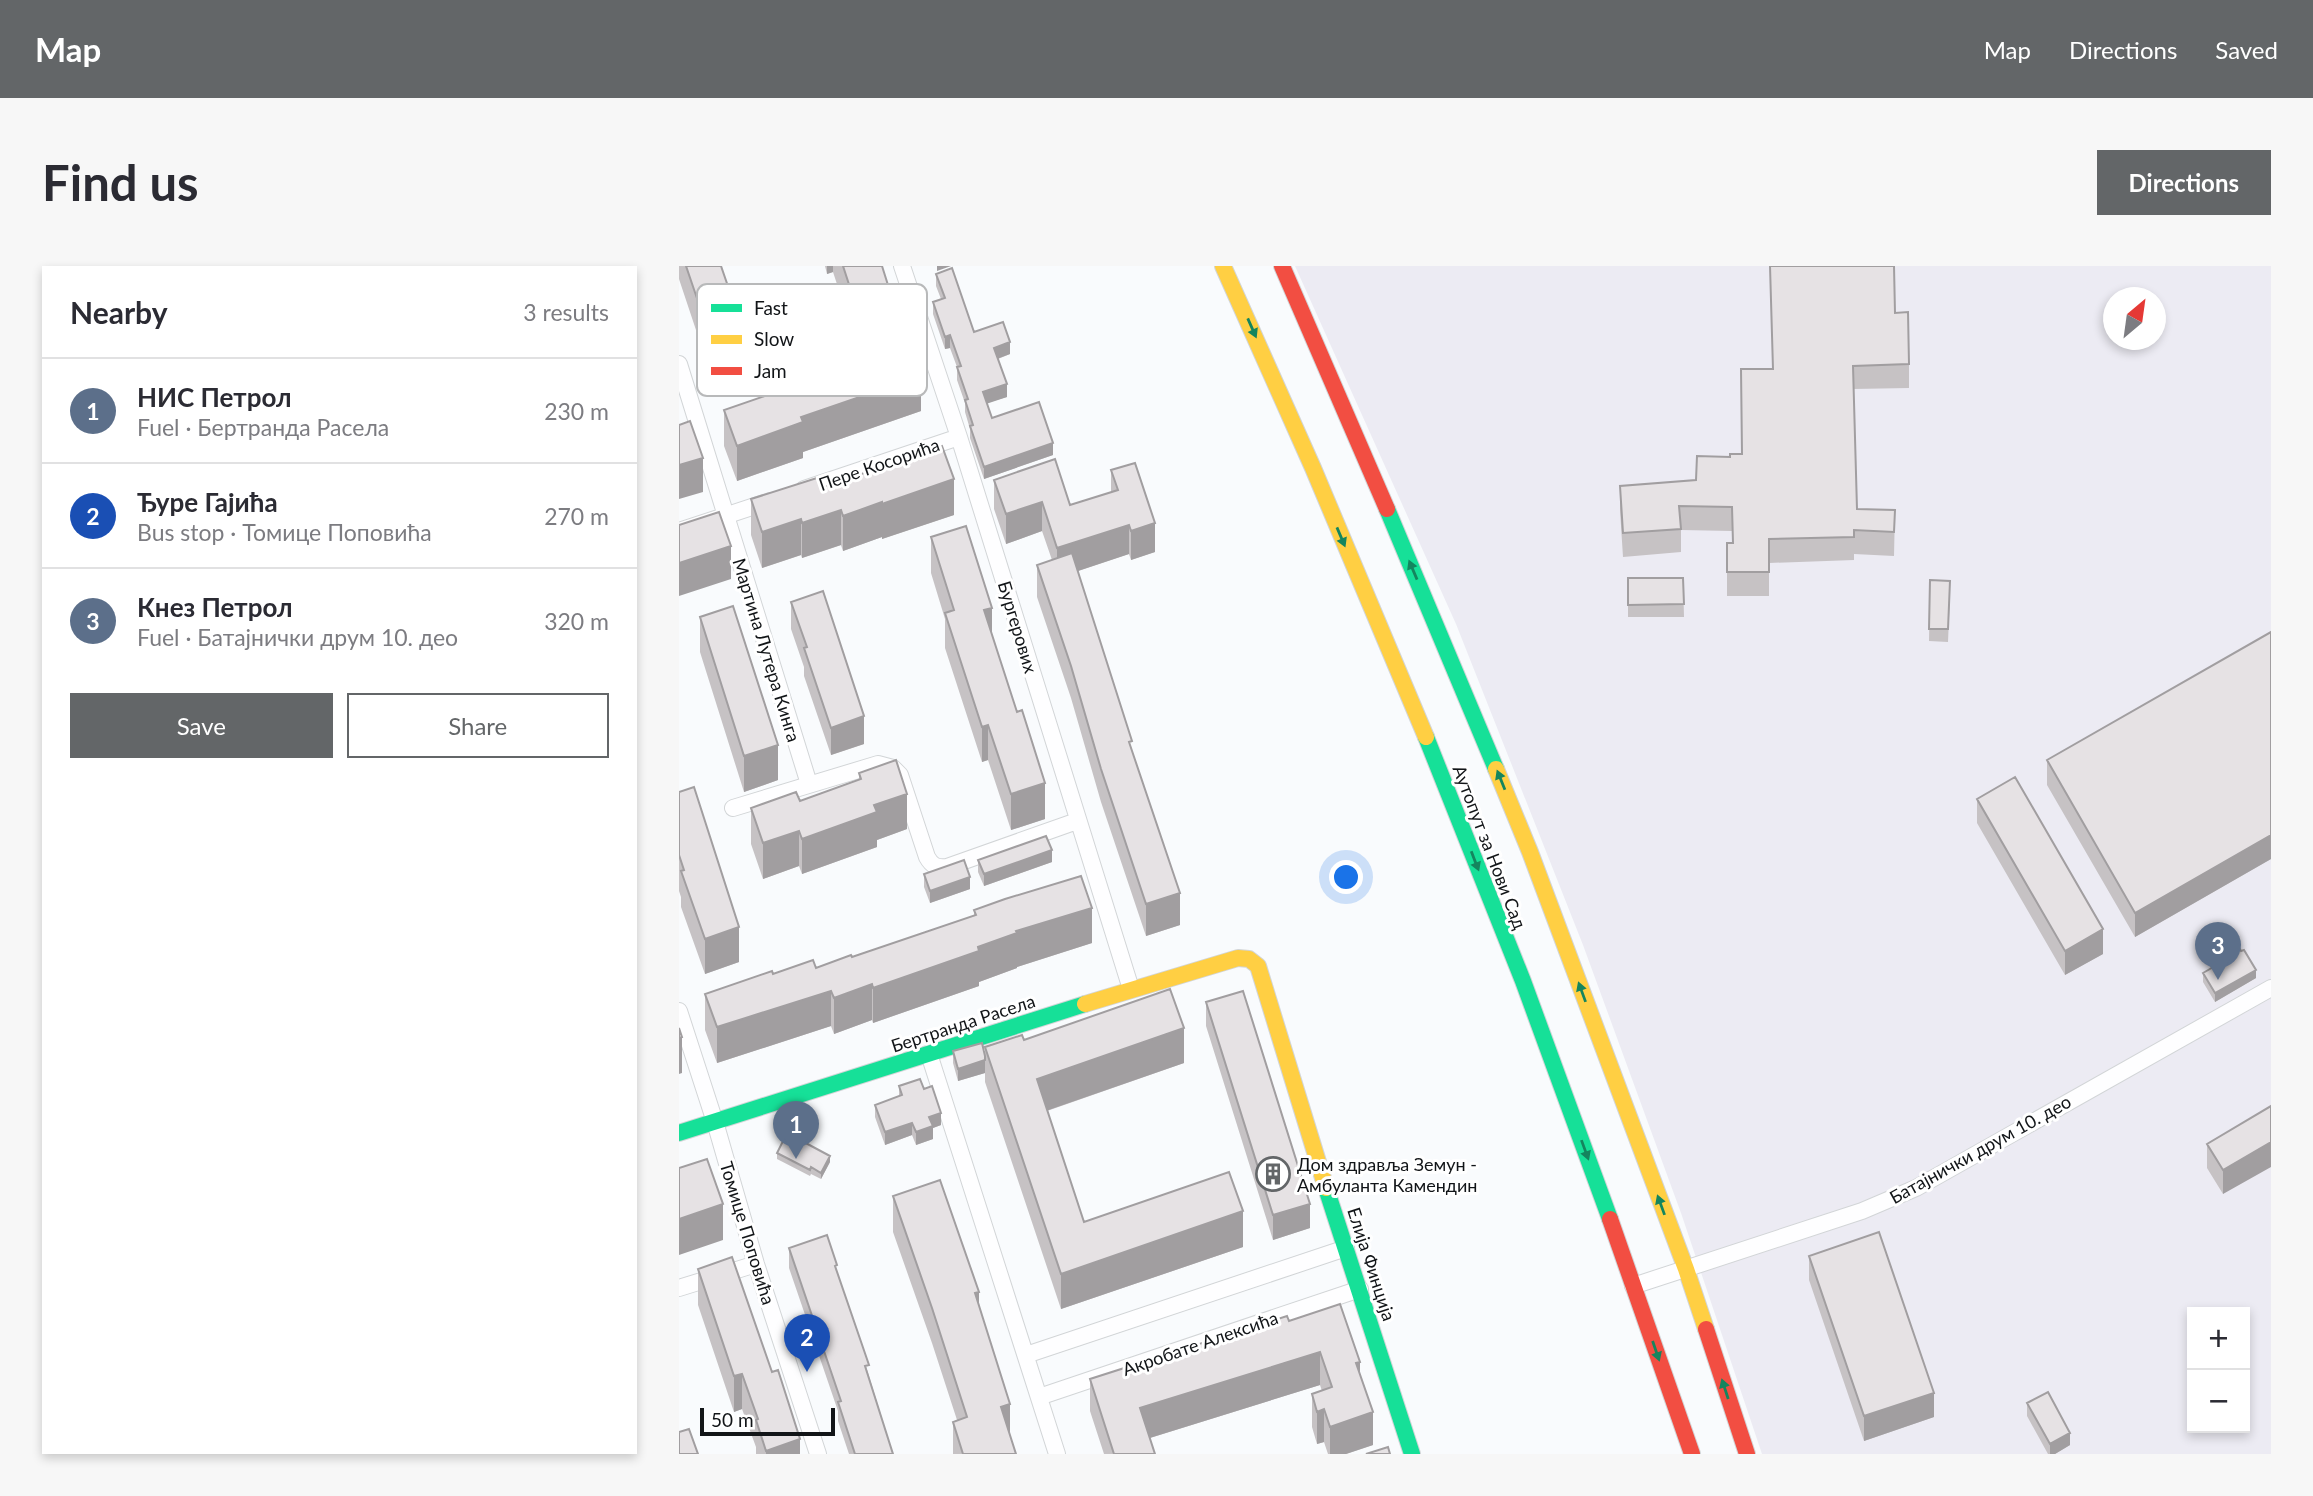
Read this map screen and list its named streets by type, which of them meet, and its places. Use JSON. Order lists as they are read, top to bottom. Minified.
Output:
{"streets":{"main road":["Аутопут за Нови Сад","Бертранда Расела","Елија Финција"],"street":["Пере Косорића","Бургерових","Мартина Лутера Кинга","Батајнички друм 10. део","Томице Поповића","Акробате Алексића"]},"crossings":[["Пере Косорића","Бургерових"],["Пере Косорића","Мартина Лутера Кинга"],["Бургерових","Бертранда Расела"],["Аутопут за Нови Сад","Батајнички друм 10. део"],["Бертранда Расела","Томице Поповића"],["Бертранда Расела","Елија Финција"],["Елија Финција","Акробате Алексића"]],"places":{"building":["Дом здравља Земун - Амбуланта Камендин"]},"legend":["Fast","Slow","Jam"],"scale_bar":"50 m","north":"top right","page":{"header":"Map","nav":["Map","Directions","Saved"],"buttons":["Directions",["Save","Share"]],"title":"Find us","heading":["Nearby","3 results"],"list":[{"mark":"1","name":"НИС Петрол","note":"Fuel · Бертранда Расела","value":"230 m"},{"mark":"2","name":"Ђуре Гајића","note":"Bus stop · Томице Поповића","value":"270 m"},{"mark":"3","name":"Кнез Петрол","note":"Fuel · Батајнички друм 10. део","value":"320 m"}],"pins":["3","1","2"],"map_buttons":["+","−"],"scale":"50 m"}}
